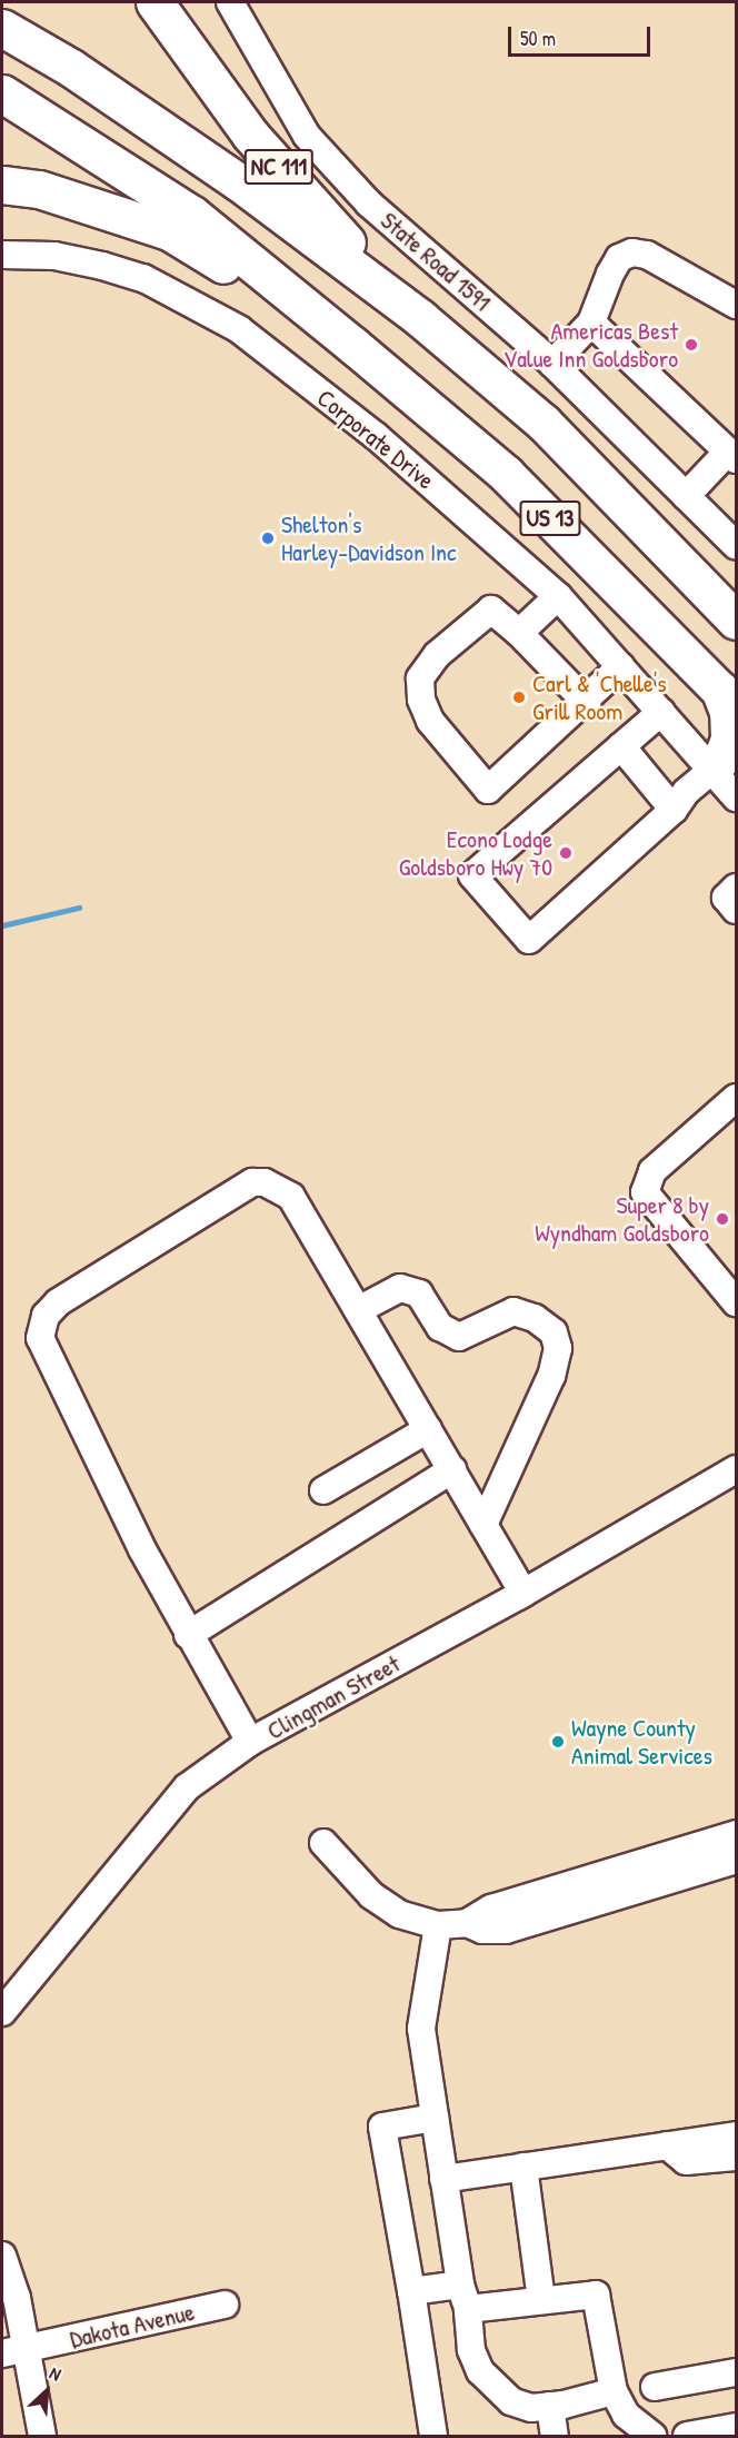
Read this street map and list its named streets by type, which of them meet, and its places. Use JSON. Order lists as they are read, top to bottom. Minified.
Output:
{"streets":{"highway":["NC 111","US 13"],"street":["State Road 1591","Corporate Drive","Clingman Street","Dakota Avenue"]},"crossings":[["NC 111","US 13"]],"places":["Americas Best Value Inn Goldsboro","Shelton's Harley-Davidson Inc","Carl & 'Chelle's Grill Room","Econo Lodge Goldsboro Hwy 70","Super 8 by Wyndham Goldsboro","Wayne County Animal Services"],"scale_bar":"50 m","north":"top right"}
